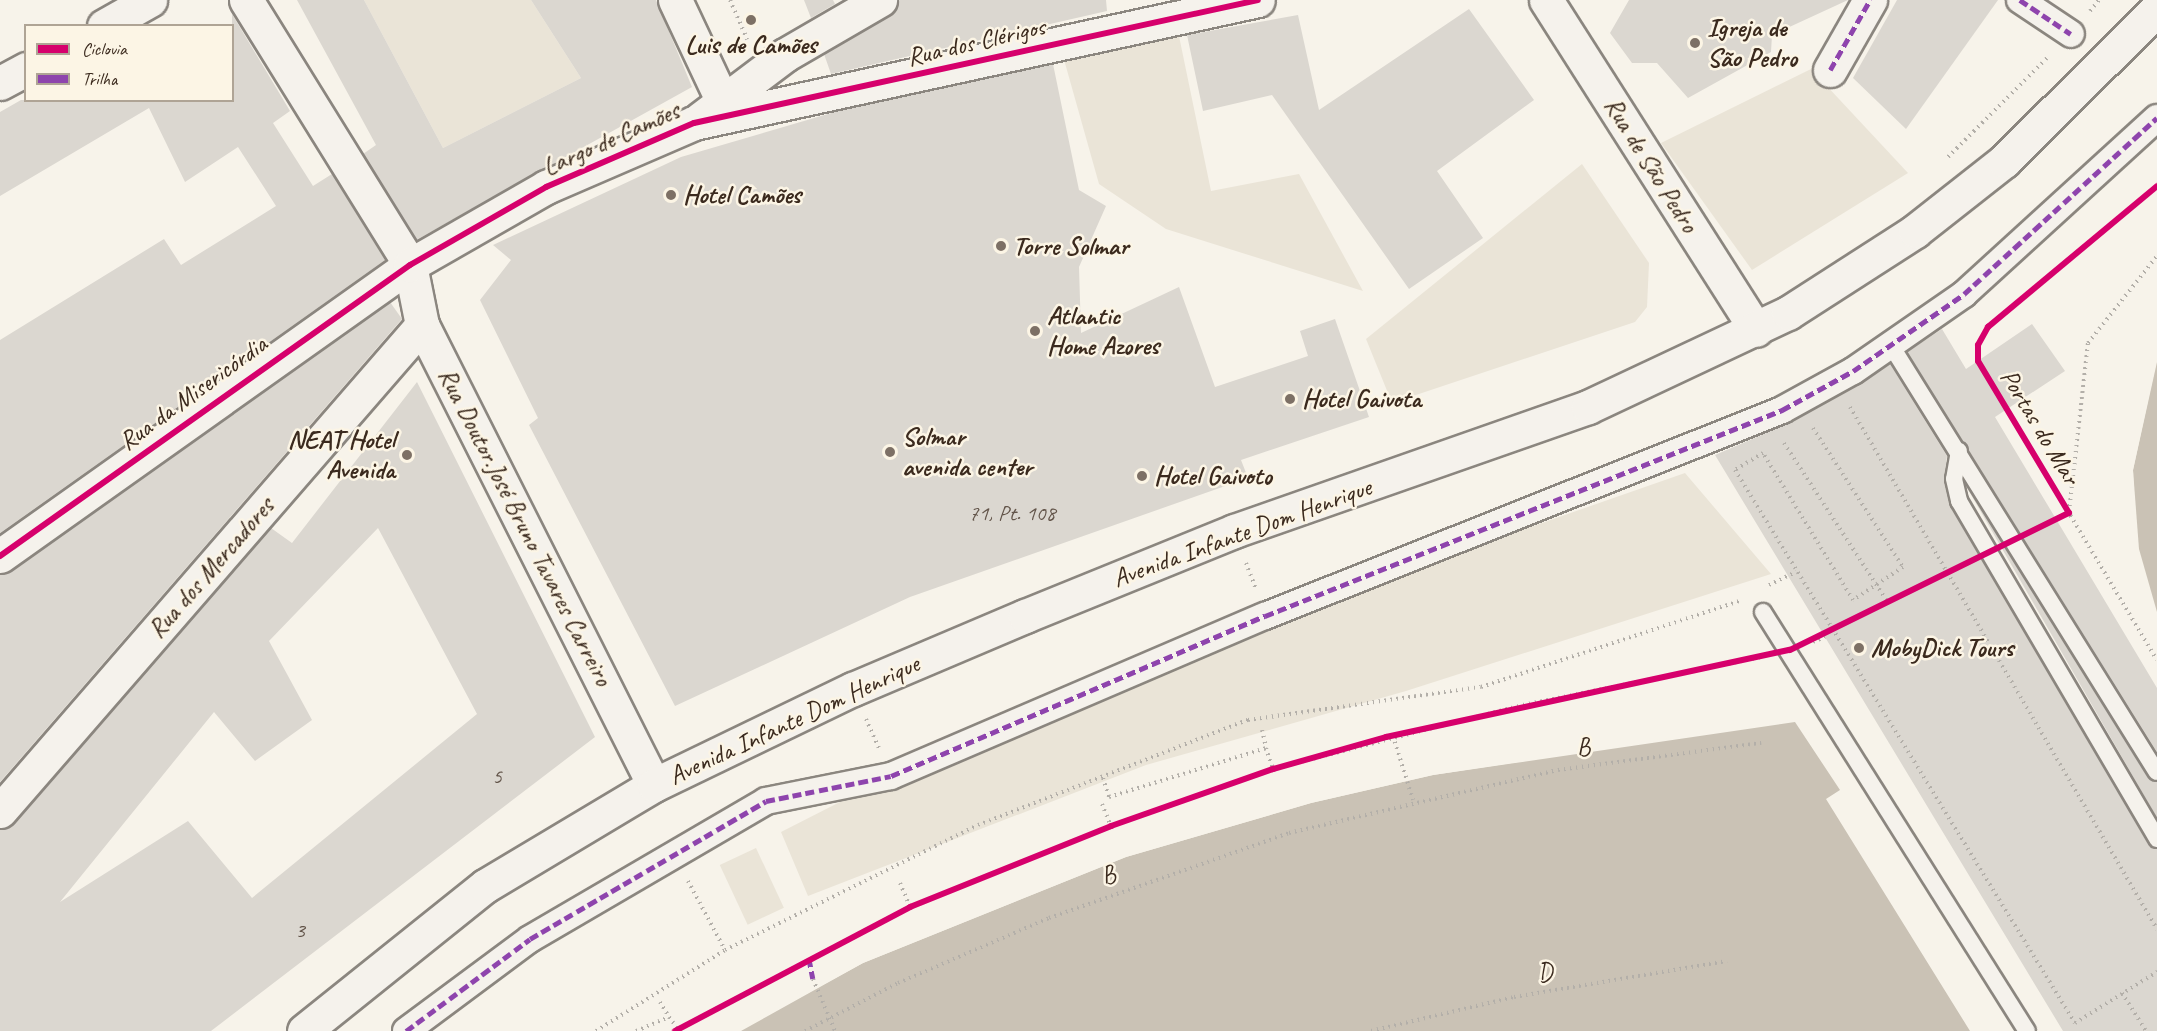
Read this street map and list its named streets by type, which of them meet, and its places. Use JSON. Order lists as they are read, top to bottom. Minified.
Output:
{"streets":{"street":["Rua dos Clérigos","Largo de Camões","Rua de São Pedro","Rua da Misericórdia","Rua Doutor.José Bruno Tavares Carreiro","Avenida Infante Dom Henrique","Rua dos Mercadores"],"path":["B","D"],"cycle path":["Portas do Mar"]},"crossings":[["Rua dos Clérigos","Largo de Camões"],["Largo de Camões","Rua da Misericórdia"],["Largo de Camões","Rua Doutor.José Bruno Tavares Carreiro"],["Rua de São Pedro","Avenida Infante Dom Henrique"],["Rua da Misericórdia","Rua Doutor.José Bruno Tavares Carreiro"],["Rua Doutor.José Bruno Tavares Carreiro","Avenida Infante Dom Henrique"],["Rua Doutor.José Bruno Tavares Carreiro","Rua dos Mercadores"]],"places":["Luis de Camões","Igreja de São Pedro","Hotel Camões","Torre Solmar","Atlantic Home Azores","Hotel Gaivota","Solmar avenida center","NEAT Hotel Avenida","Hotel Gaivoto","MobyDick Tours"],"house_numbers":["71, Pt. 108","5","3"],"legend":["Ciclovia","Trilha"]}
